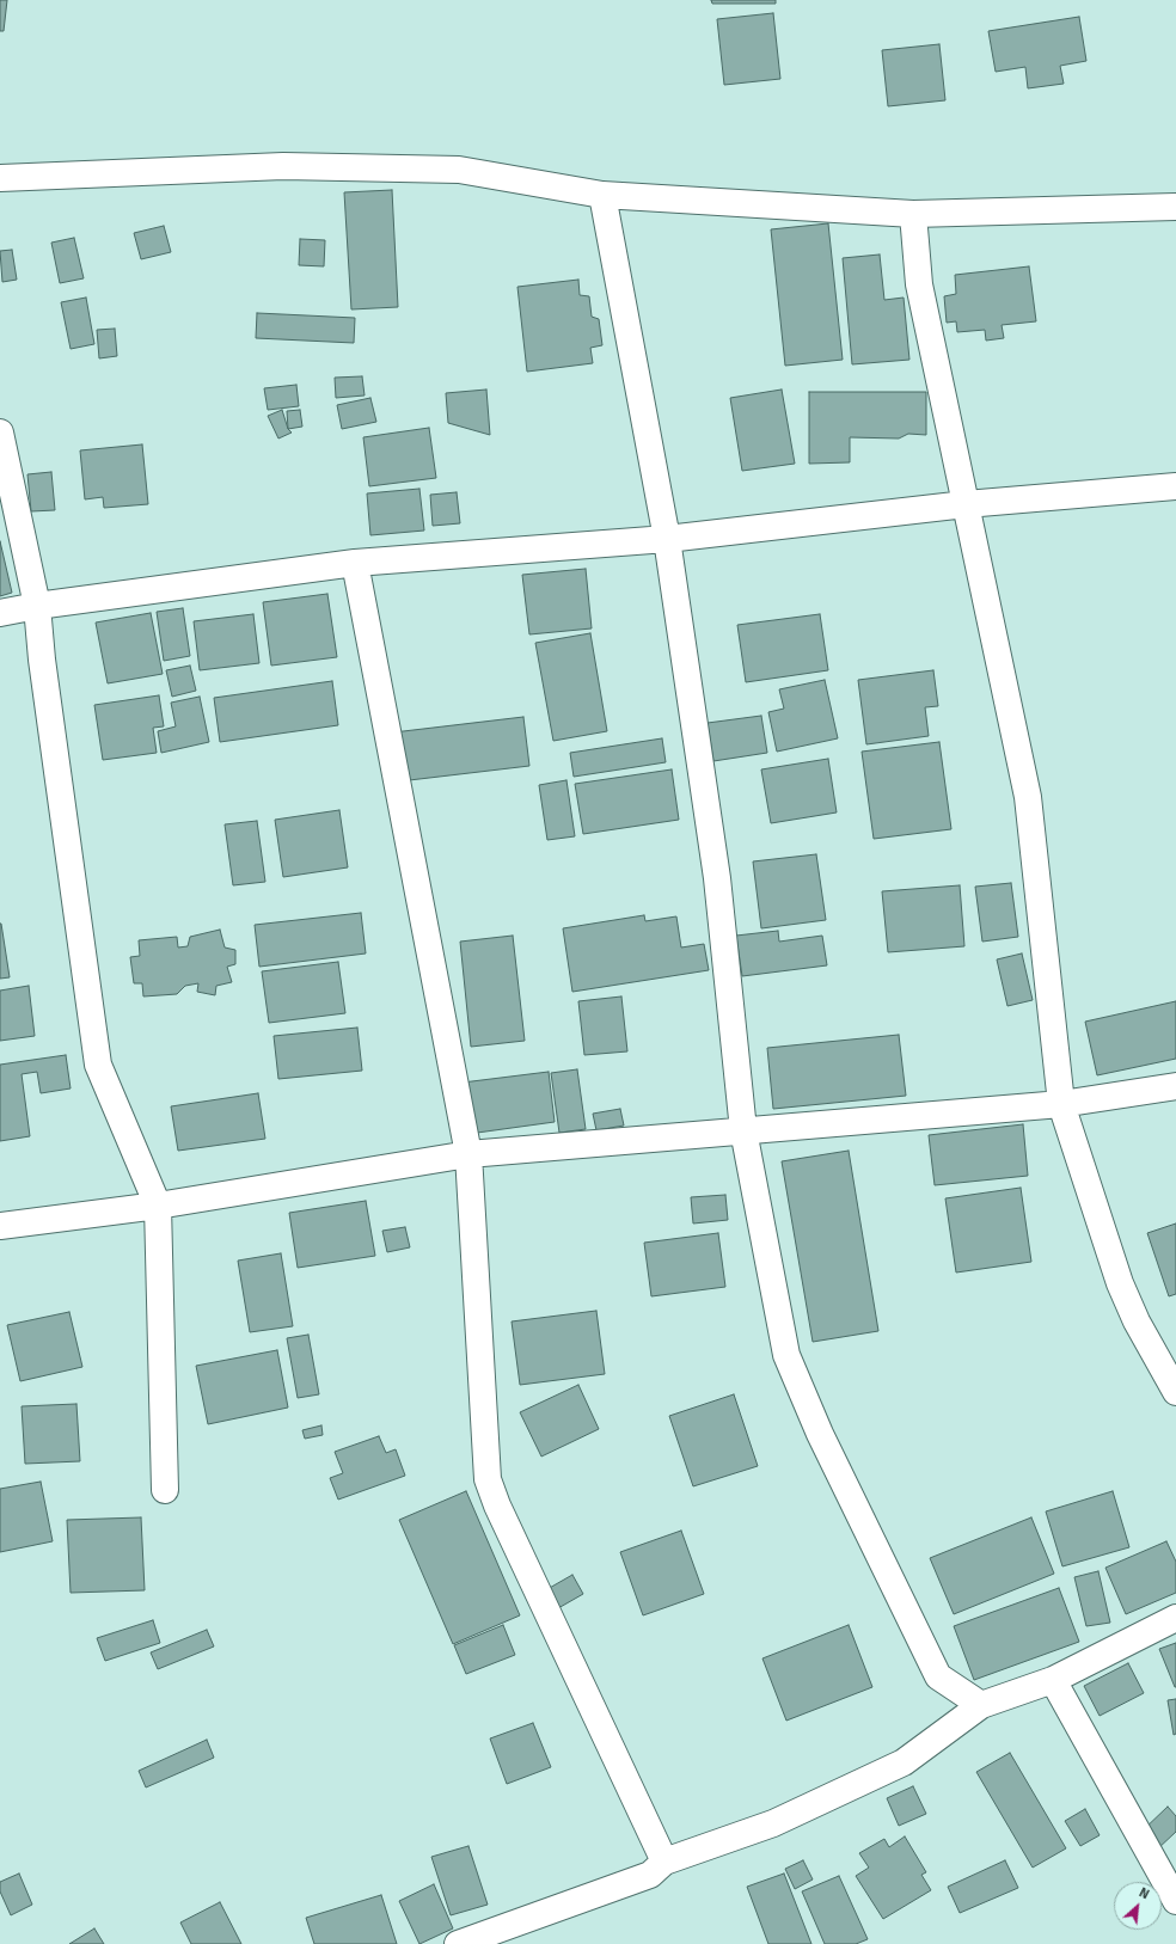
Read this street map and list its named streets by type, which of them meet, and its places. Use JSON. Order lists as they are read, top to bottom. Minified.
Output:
{"north":"top right"}
